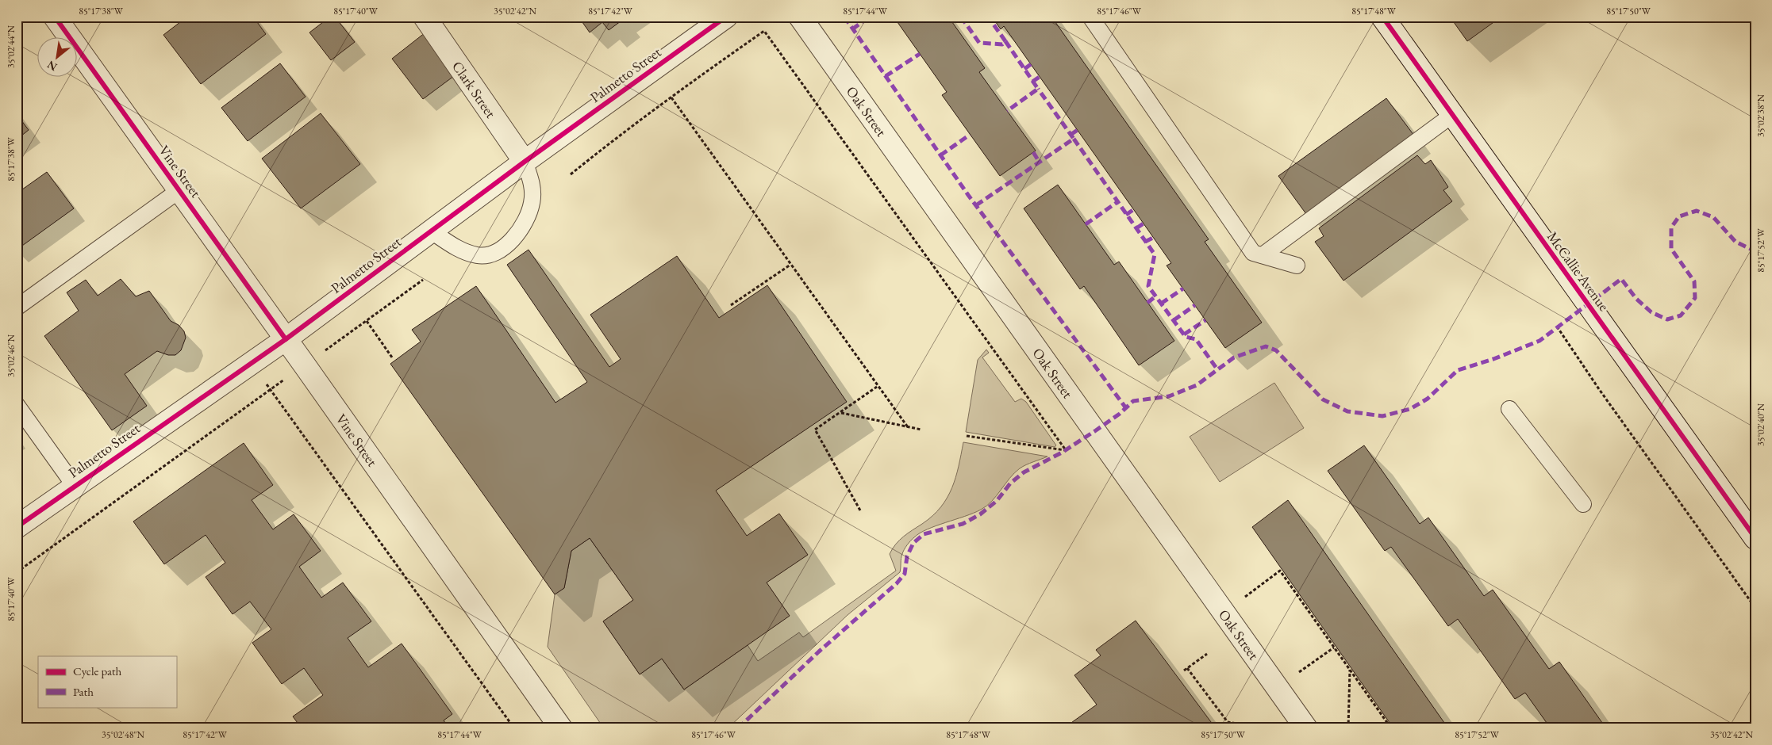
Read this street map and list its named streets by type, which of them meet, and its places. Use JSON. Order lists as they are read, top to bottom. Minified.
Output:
{"streets":{"street":["Palmetto Street","Clark Street","Oak Street","Vine Street","McCallie Avenue"]},"crossings":[["Palmetto Street","Clark Street"],["Palmetto Street","Vine Street"]],"legend":["Cycle path","Path"],"north":"bottom left","coordinates":["85°17'38\"W","85°17'40\"W","35°02'42\"N","85°17'42\"W","85°17'44\"W","85°17'46\"W","85°17'48\"W","85°17'50\"W","35°02'44\"N","35°02'38\"N","85°17'52\"W","35°02'46\"N","35°02'40\"N","35°02'48\"N"]}
